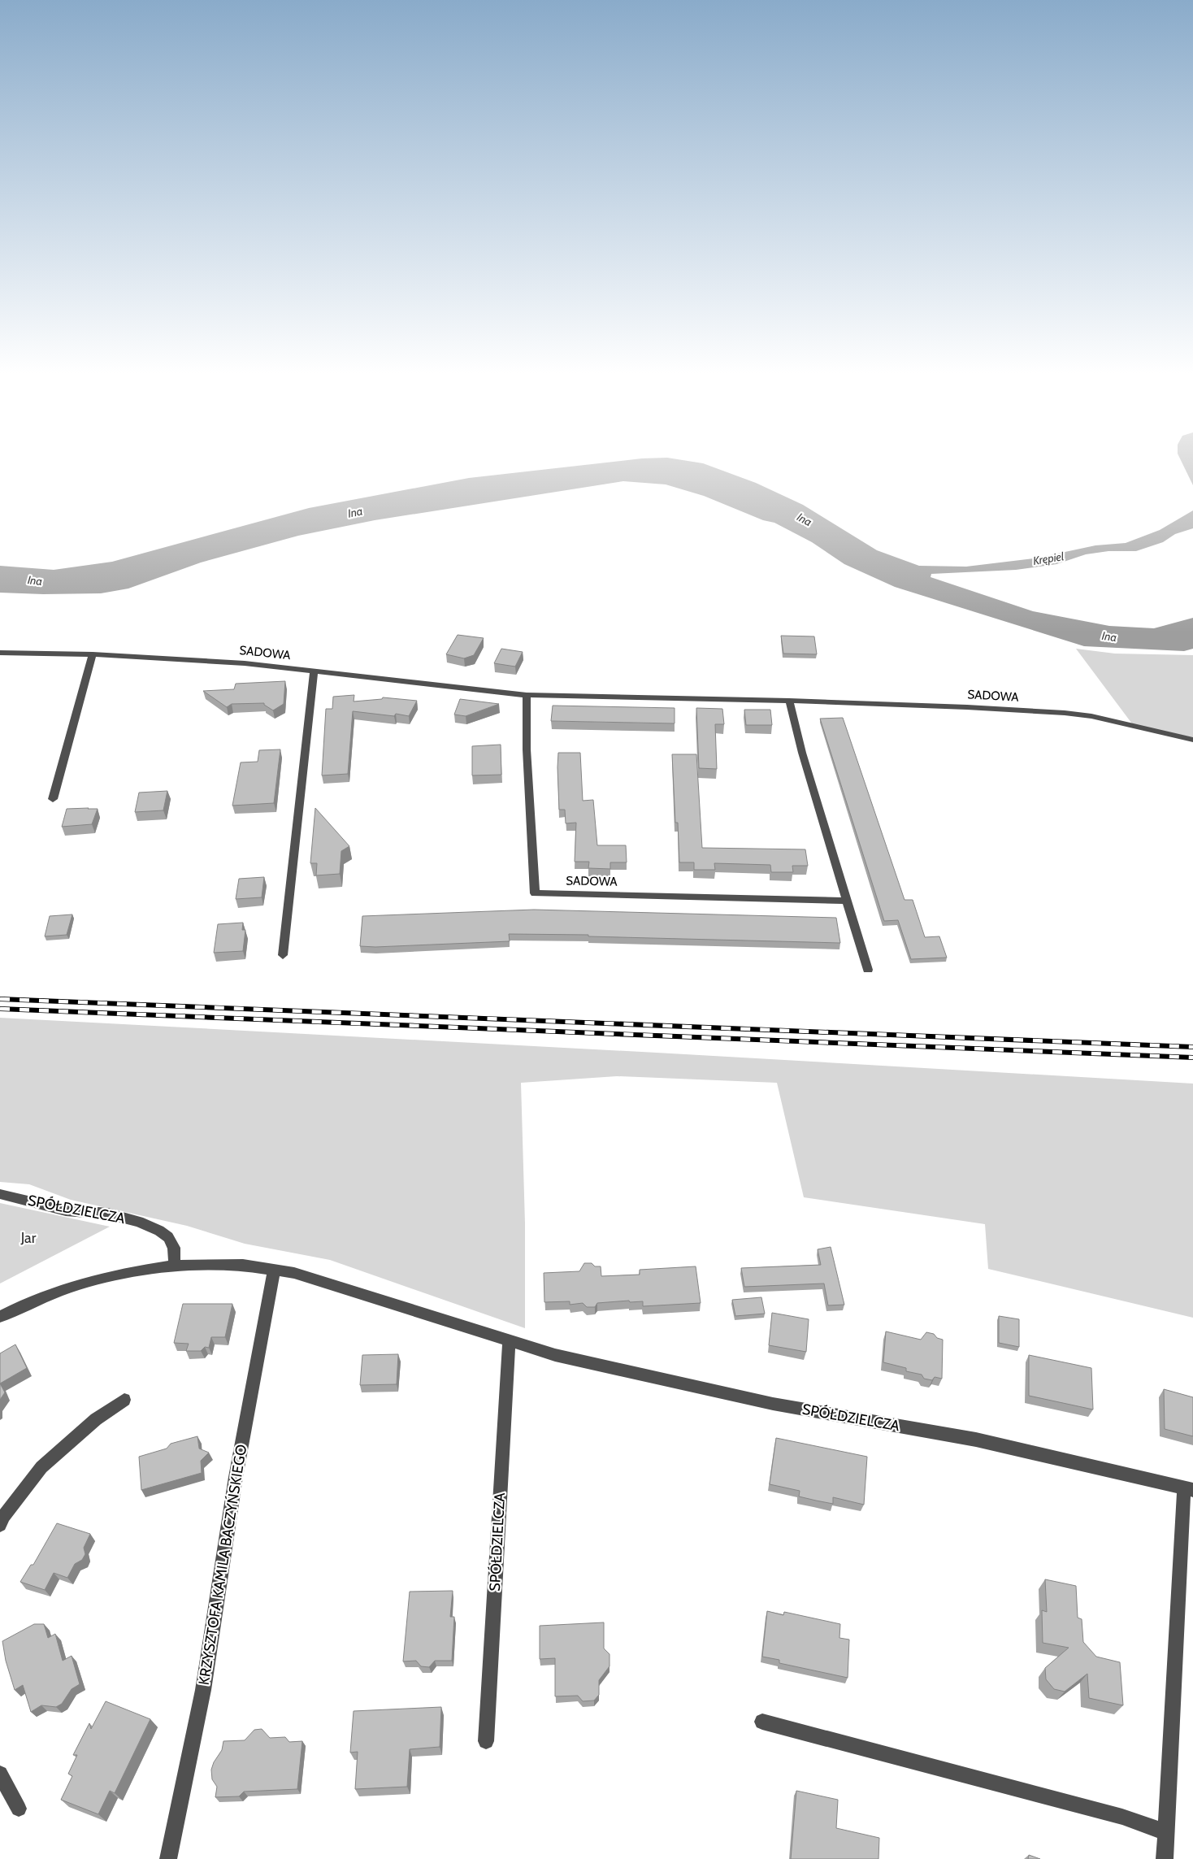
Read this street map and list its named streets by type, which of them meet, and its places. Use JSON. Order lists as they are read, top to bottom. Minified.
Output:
{"streets":{"street":["SADOWA","SPÓŁDZIELCZA","KRZYSZTOFA KAMILA BACZYŃSKIEGO"]},"crossings":[["SPÓŁDZIELCZA","KRZYSZTOFA KAMILA BACZYŃSKIEGO"]],"water":["Ina","Krępiel"],"parks":["Jar"]}
